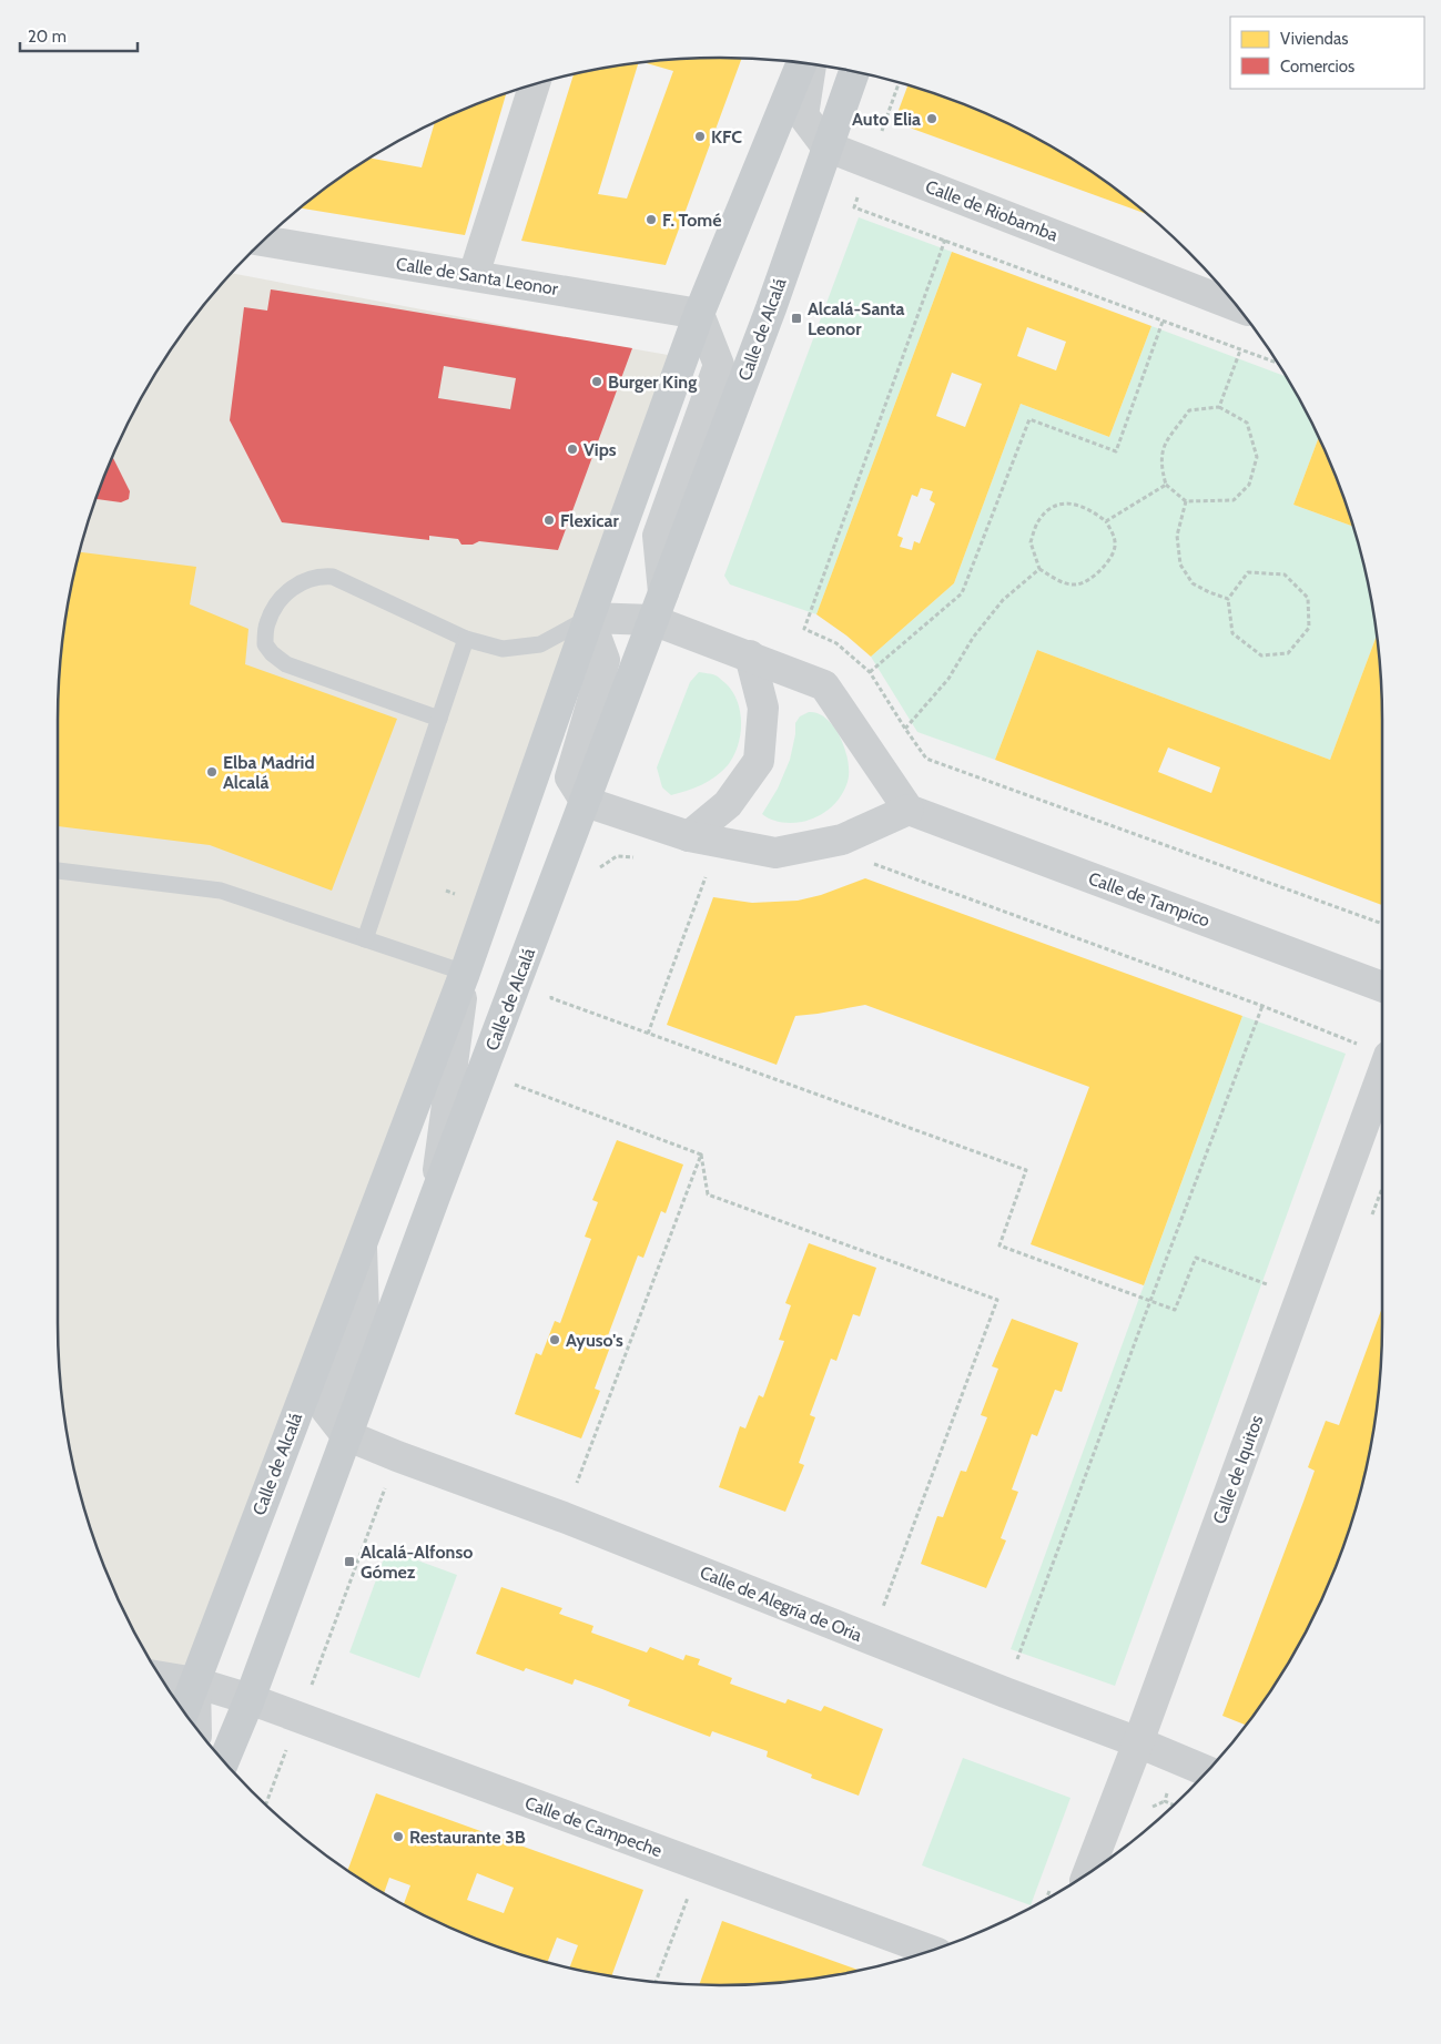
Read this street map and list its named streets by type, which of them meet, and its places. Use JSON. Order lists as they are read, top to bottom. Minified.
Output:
{"streets":{"main road":["Calle de Alcalá"],"street":["Calle de Riobamba","Calle de Santa Leonor","Calle de Tampico","Calle de Iquitos","Calle de Alegría de Oria","Calle de Campeche"]},"crossings":[["Calle de Riobamba","Calle de Alcalá"],["Calle de Santa Leonor","Calle de Alcalá"],["Calle de Alcalá","Calle de Alegría de Oria"],["Calle de Alcalá","Calle de Campeche"],["Calle de Iquitos","Calle de Alegría de Oria"]],"places":{"other":["Auto Elia","KFC","F. Tomé","Burger King","Vips","Flexicar","Elba Madrid Alcalá","Ayuso's","Restaurante 3B"],"transit":["Alcalá-Santa Leonor","Alcalá-Alfonso Gómez"]},"legend":["Viviendas","Comercios"],"scale_bar":"20 m"}
